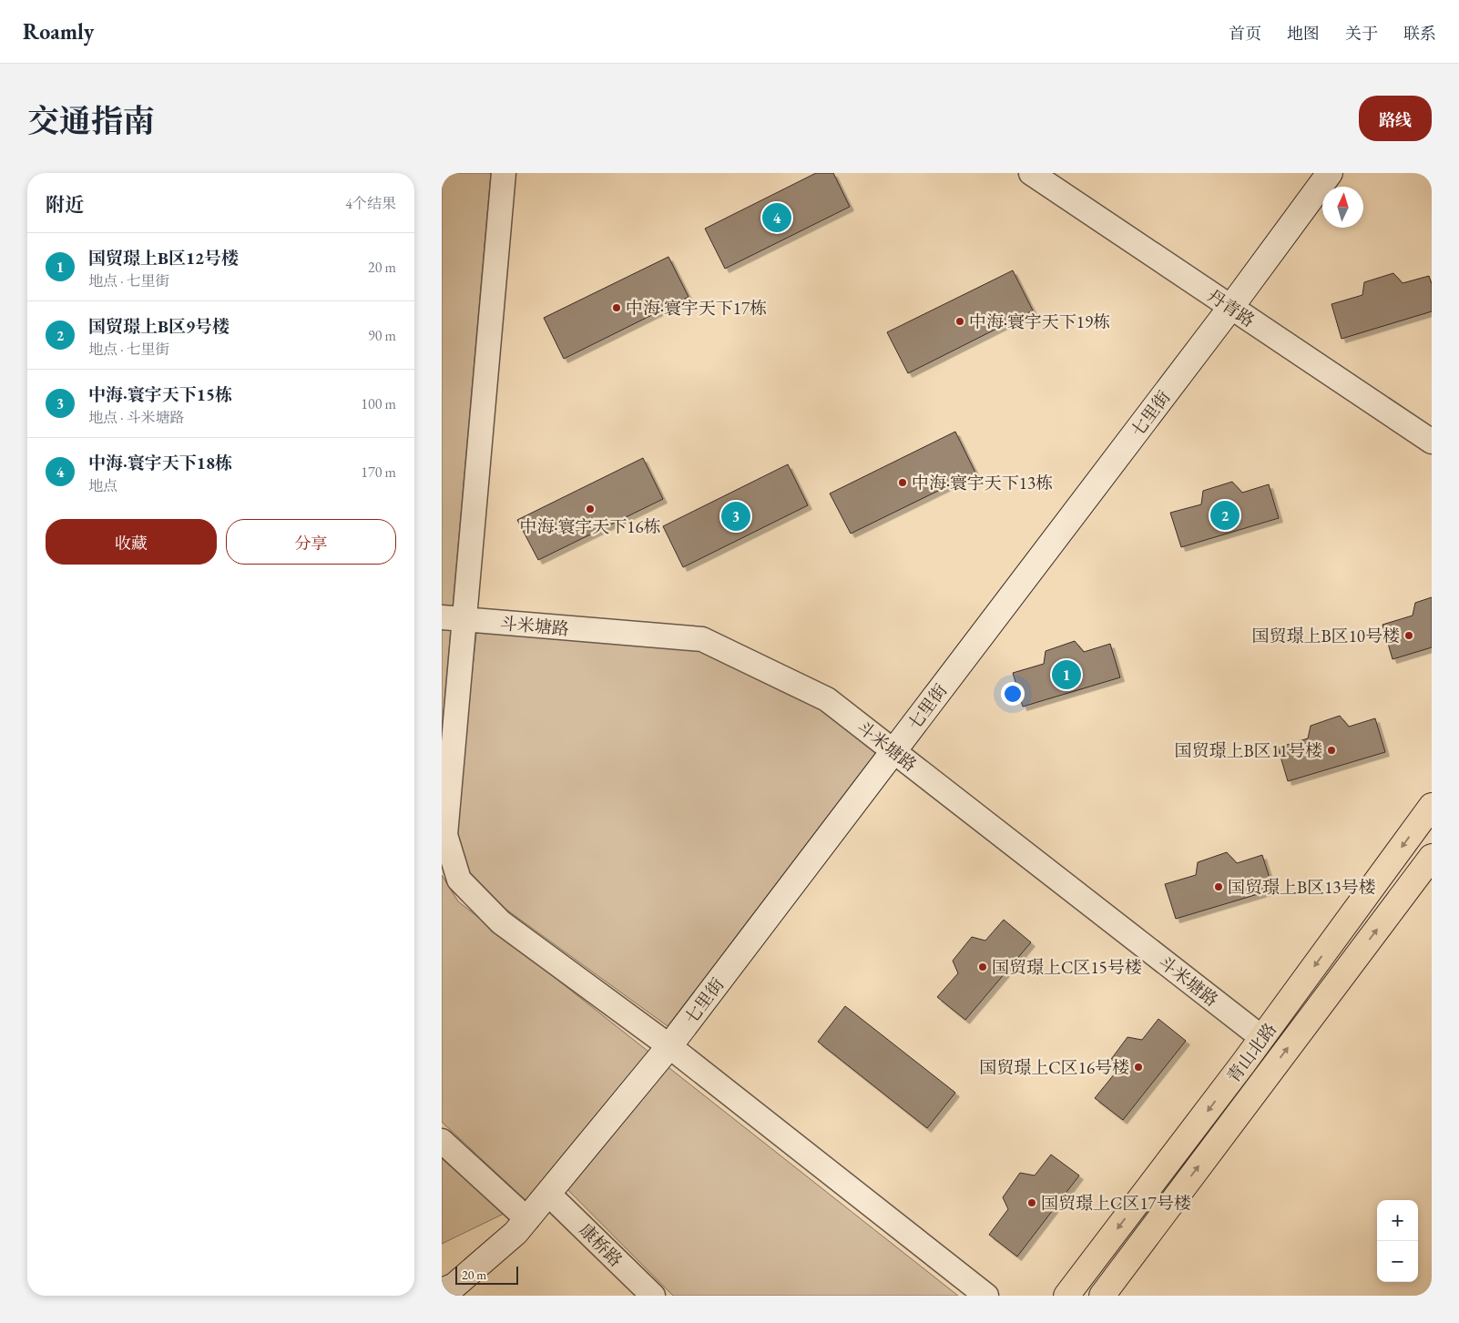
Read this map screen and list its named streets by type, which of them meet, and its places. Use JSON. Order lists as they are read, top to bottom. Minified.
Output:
{"streets":{"main road":["青山北路"],"street":["丹青路","七里街","斗米塘路","康桥路"]},"crossings":[["丹青路","七里街"],["七里街","斗米塘路"],["七里街","康桥路"],["斗米塘路","青山北路"]],"places":["中海·寰宇天下17栋","中海·寰宇天下19栋","中海·寰宇天下13栋","中海·寰宇天下16栋","国贸璟上B区10号楼","国贸璟上B区11号楼","国贸璟上B区13号楼","国贸璟上C区15号楼","国贸璟上C区16号楼","国贸璟上C区17号楼"],"scale_bar":"20 m","north":"top","page":{"header":"Roamly","nav":["首页","地图","关于","联系"],"title":"交通指南","buttons":["路线",["收藏","分享"]],"heading":["附近","4个结果"],"pins":["4","2","3","1"],"list":[{"mark":"1","name":"国贸璟上B区12号楼","note":"地点 · 七里街","value":"20 m"},{"mark":"2","name":"国贸璟上B区9号楼","note":"地点 · 七里街","value":"90 m"},{"mark":"3","name":"中海·寰宇天下15栋","note":"地点 · 斗米塘路","value":"100 m"},{"mark":"4","name":"中海·寰宇天下18栋","note":"地点","value":"170 m"}],"map_buttons":["+","−"],"scale":"20 m"}}
